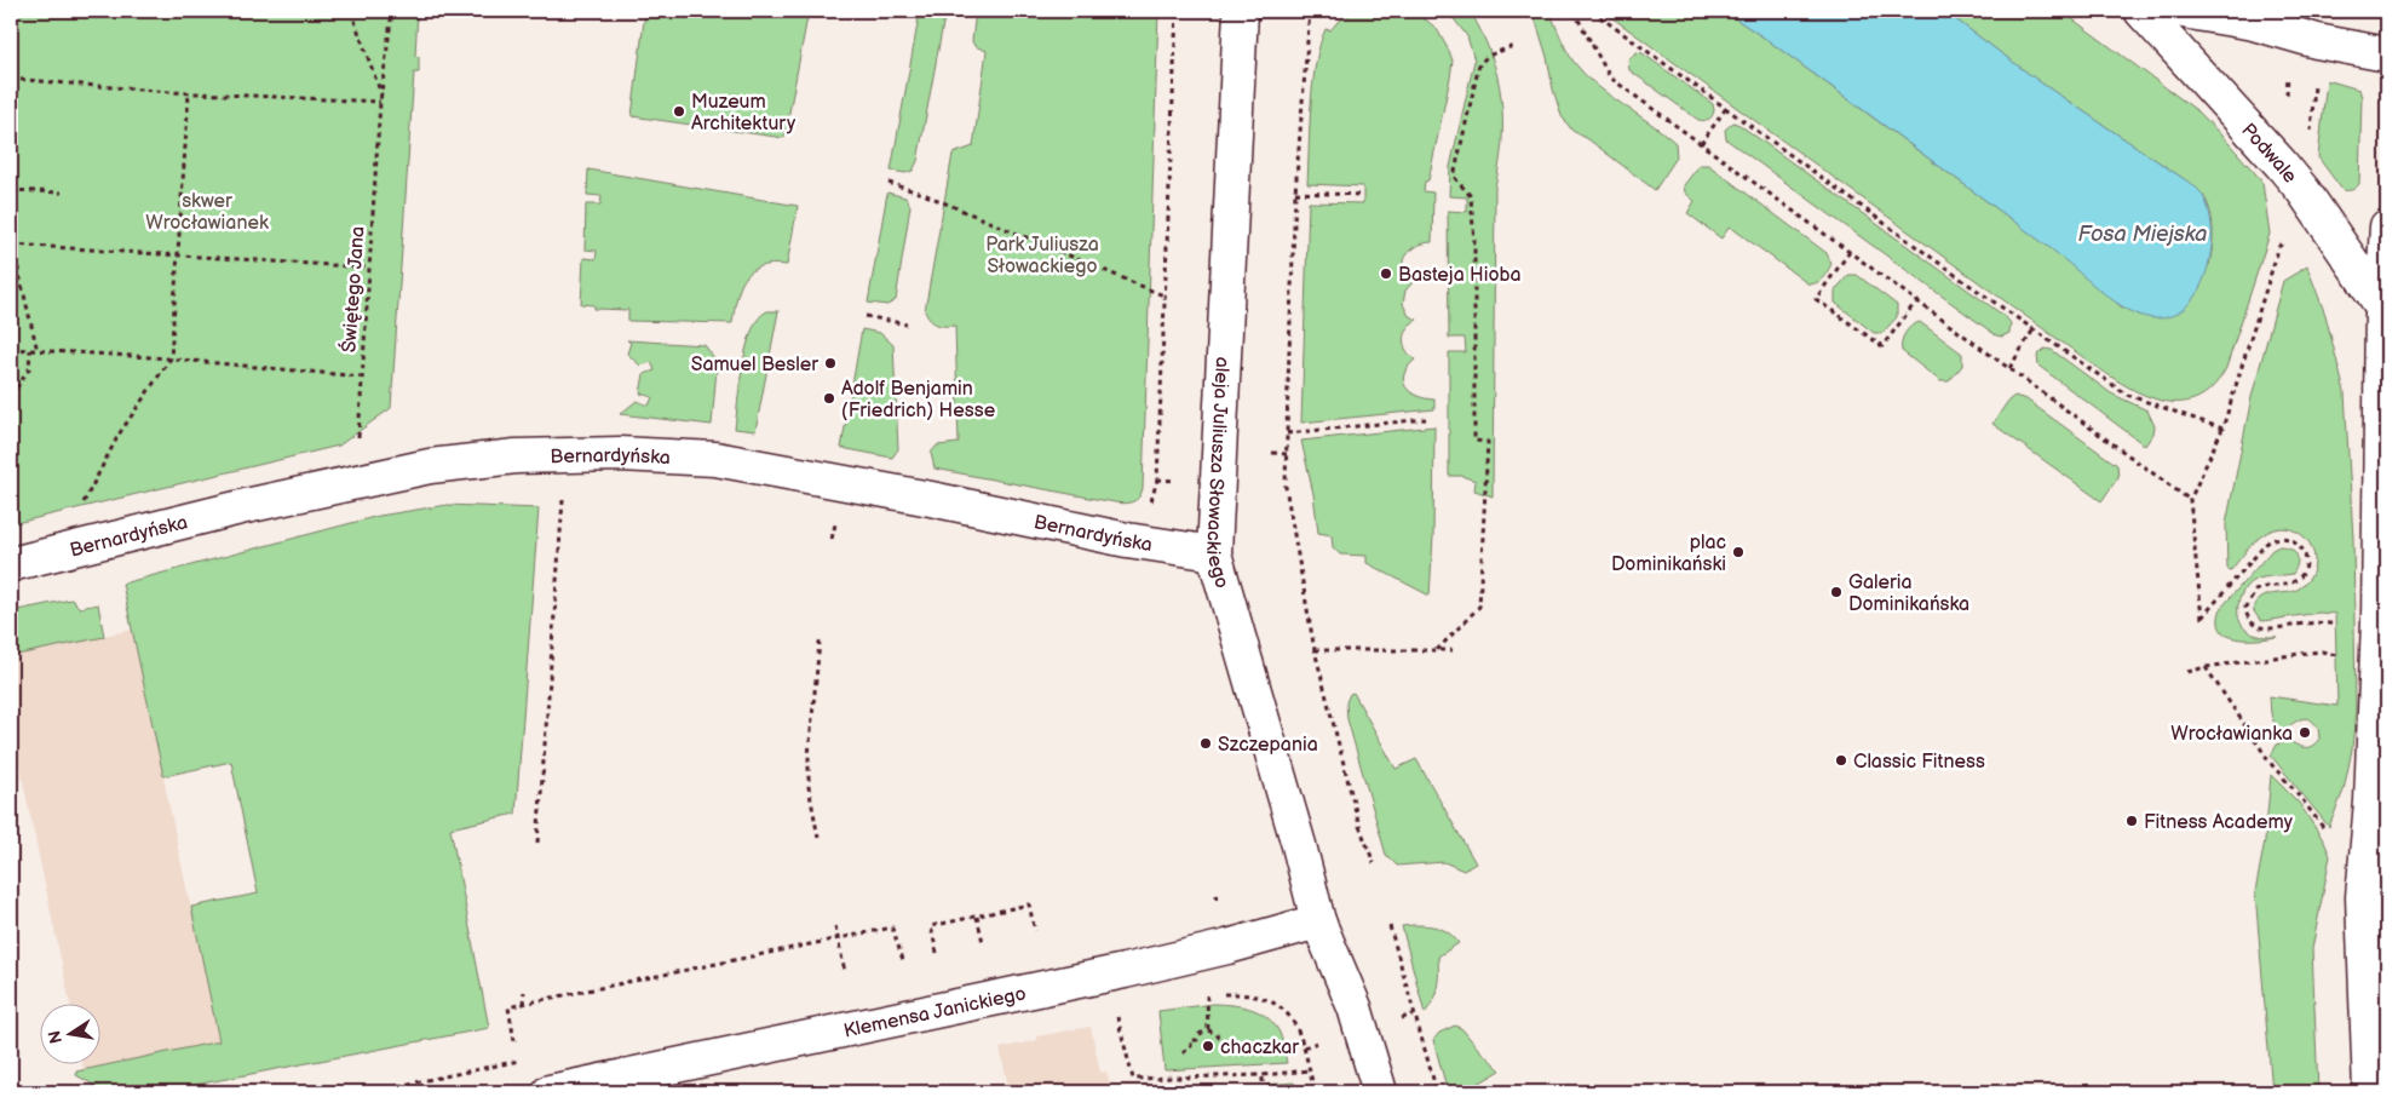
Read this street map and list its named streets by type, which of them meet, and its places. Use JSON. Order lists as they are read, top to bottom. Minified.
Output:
{"streets":{"street":["Podwale","Bernardyńska","aleja Juliusza Słowackiego","Klemensa Janickiego"],"path":["Świętego Jana"]},"crossings":[["Świętego Jana","Bernardyńska"],["Bernardyńska","aleja Juliusza Słowackiego"],["aleja Juliusza Słowackiego","Klemensa Janickiego"]],"water":["Fosa Miejska"],"parks":["skwer Wrocławianek","Park Juliusza Słowackiego"],"places":["Muzeum Architektury","Basteja Hioba","Samuel Besler","Adolf Benjamin (Friedrich) Hesse","plac Dominikański","Galeria Dominikańska","Wrocławianka","Szczepania","Classic Fitness","Fitness Academy","chaczkar"],"north":"left"}
